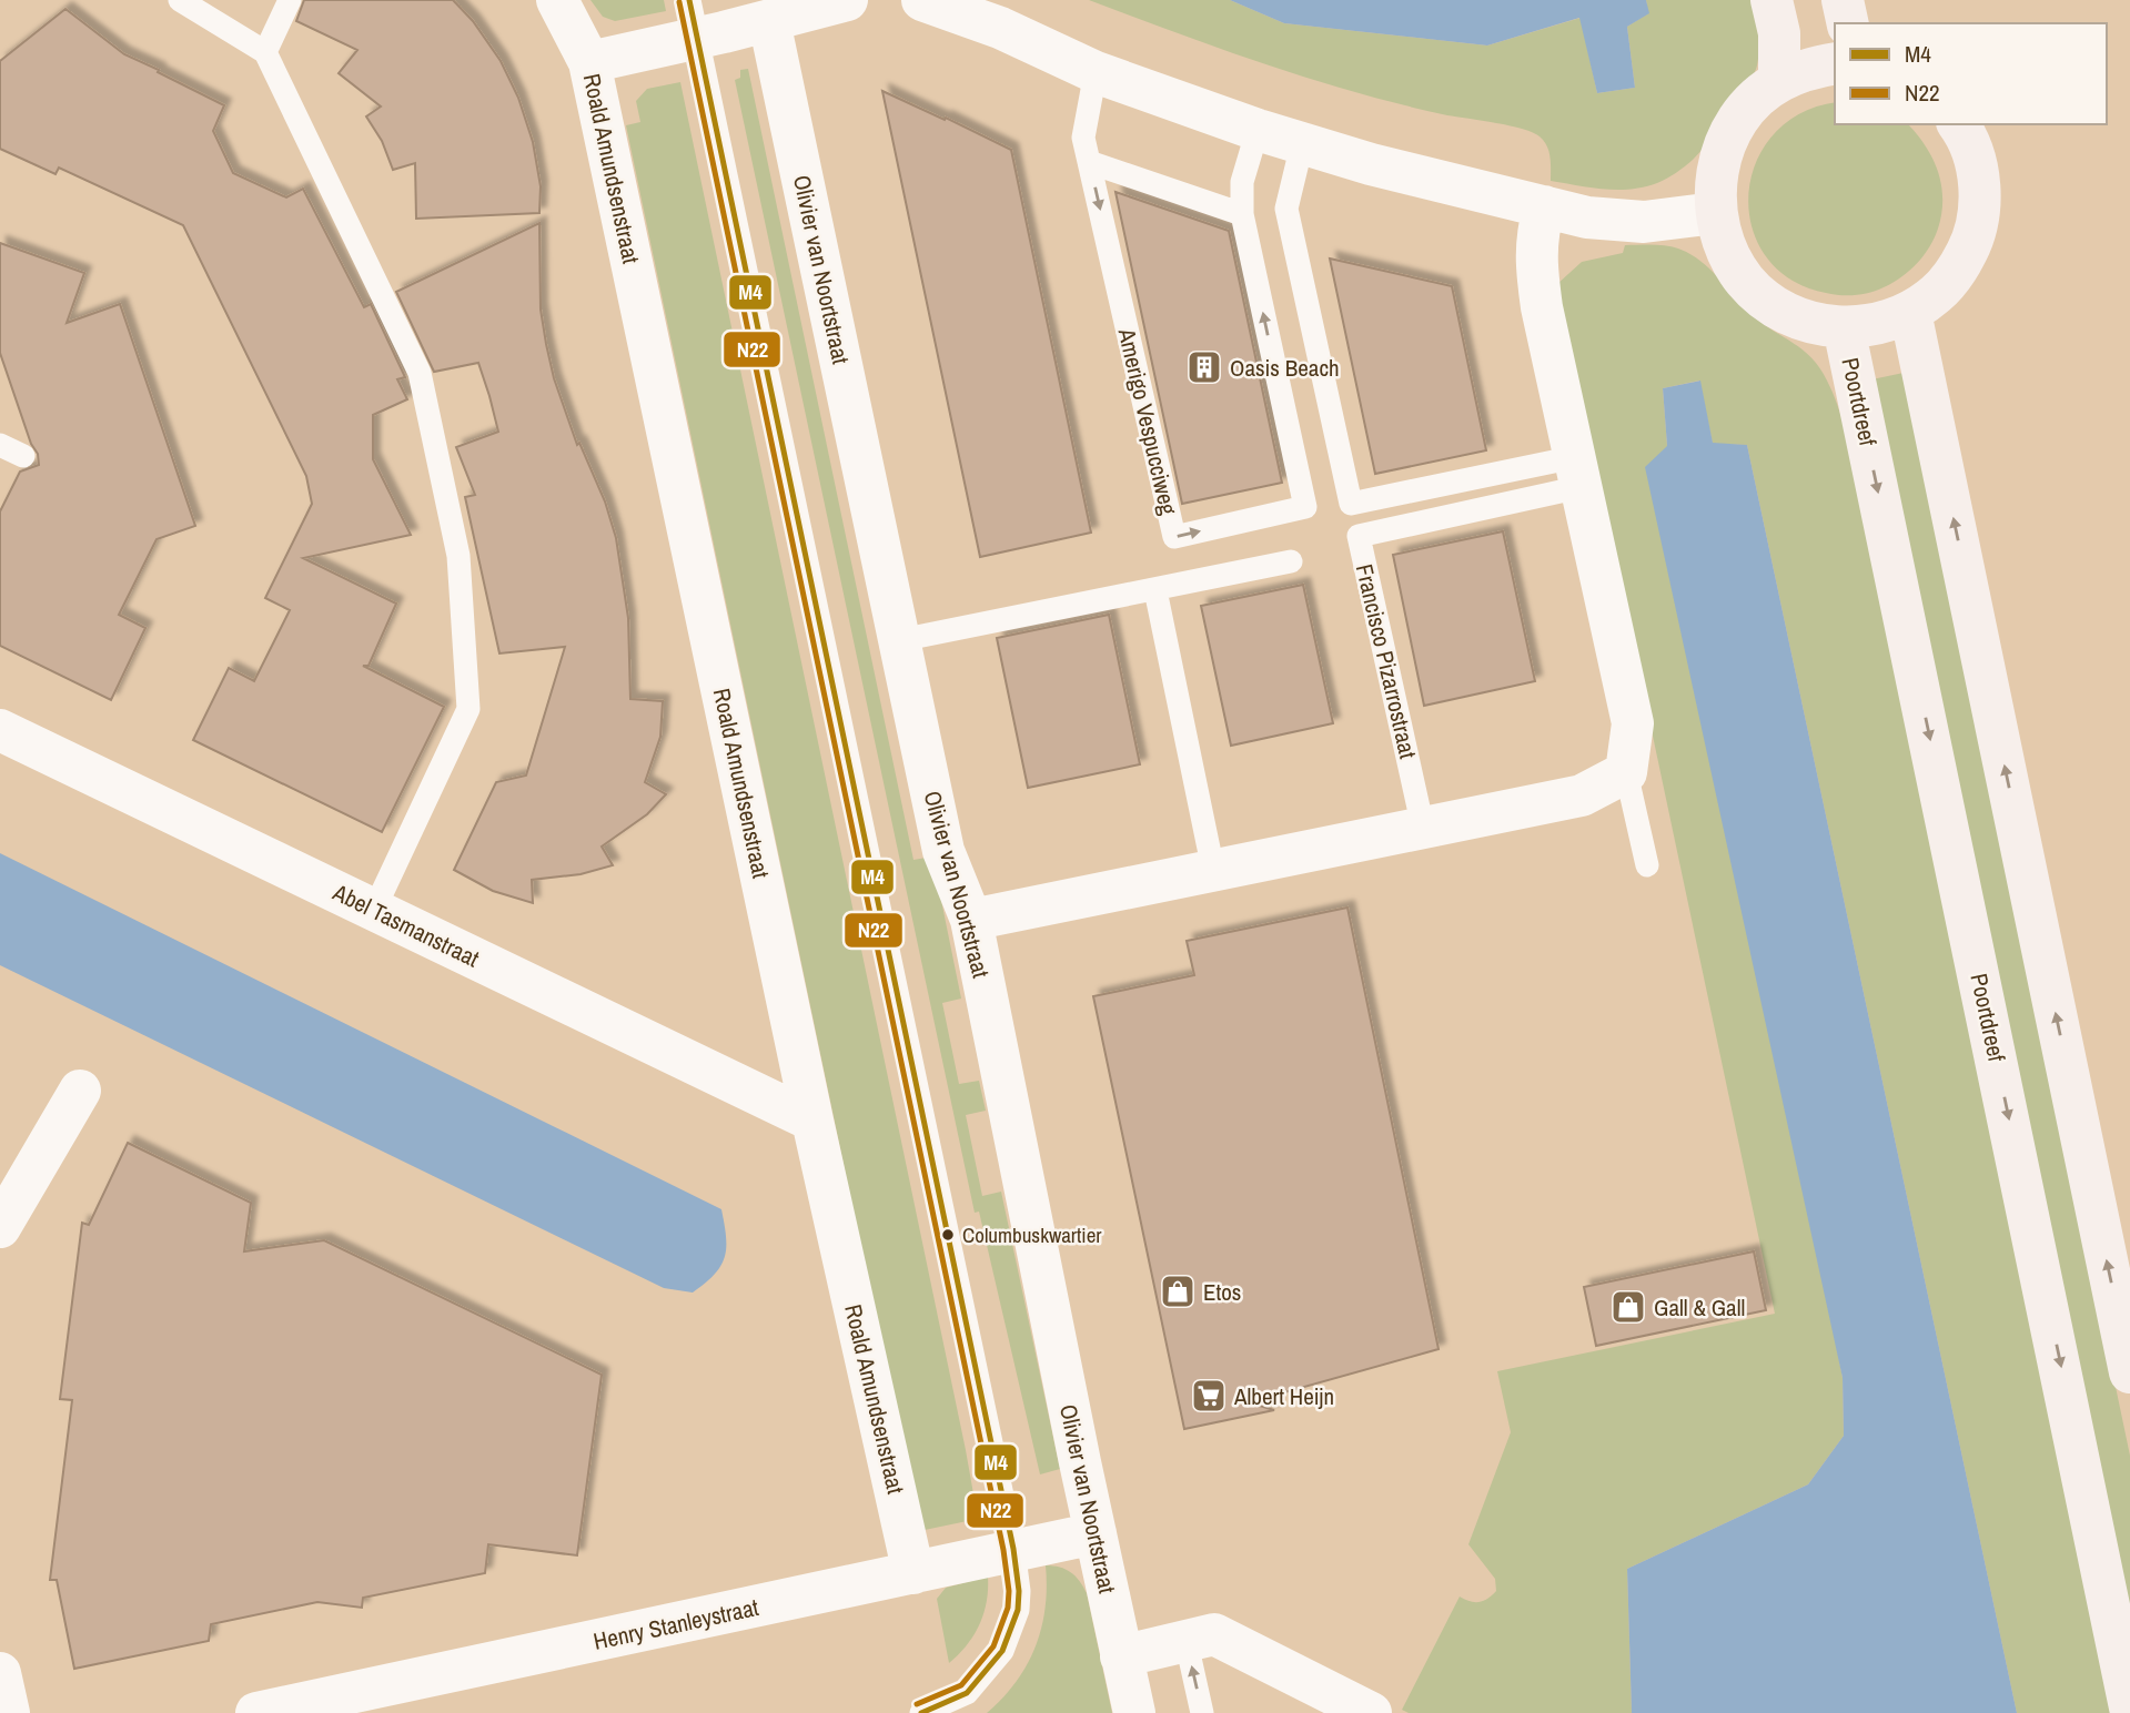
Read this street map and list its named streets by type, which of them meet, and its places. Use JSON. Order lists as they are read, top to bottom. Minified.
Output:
{"streets":{"main road":["Poortdreef"],"street":["Roald Amundsenstraat","Olivier van Noortstraat","Abel Tasmanstraat","Henry Stanleystraat"],"lane":["Amerigo Vespucciweg","Francisco Pizarrostraat"]},"crossings":[["Roald Amundsenstraat","Abel Tasmanstraat"],["Roald Amundsenstraat","Henry Stanleystraat"],["Olivier van Noortstraat","Henry Stanleystraat"]],"places":{"building":["Oasis Beach"],"other":["Columbuskwartier"],"shop":["Etos","Gall & Gall"],"supermarket":["Albert Heijn"]},"lines":["transit line M4","transit line N22"],"legend":["M4","N22"]}
